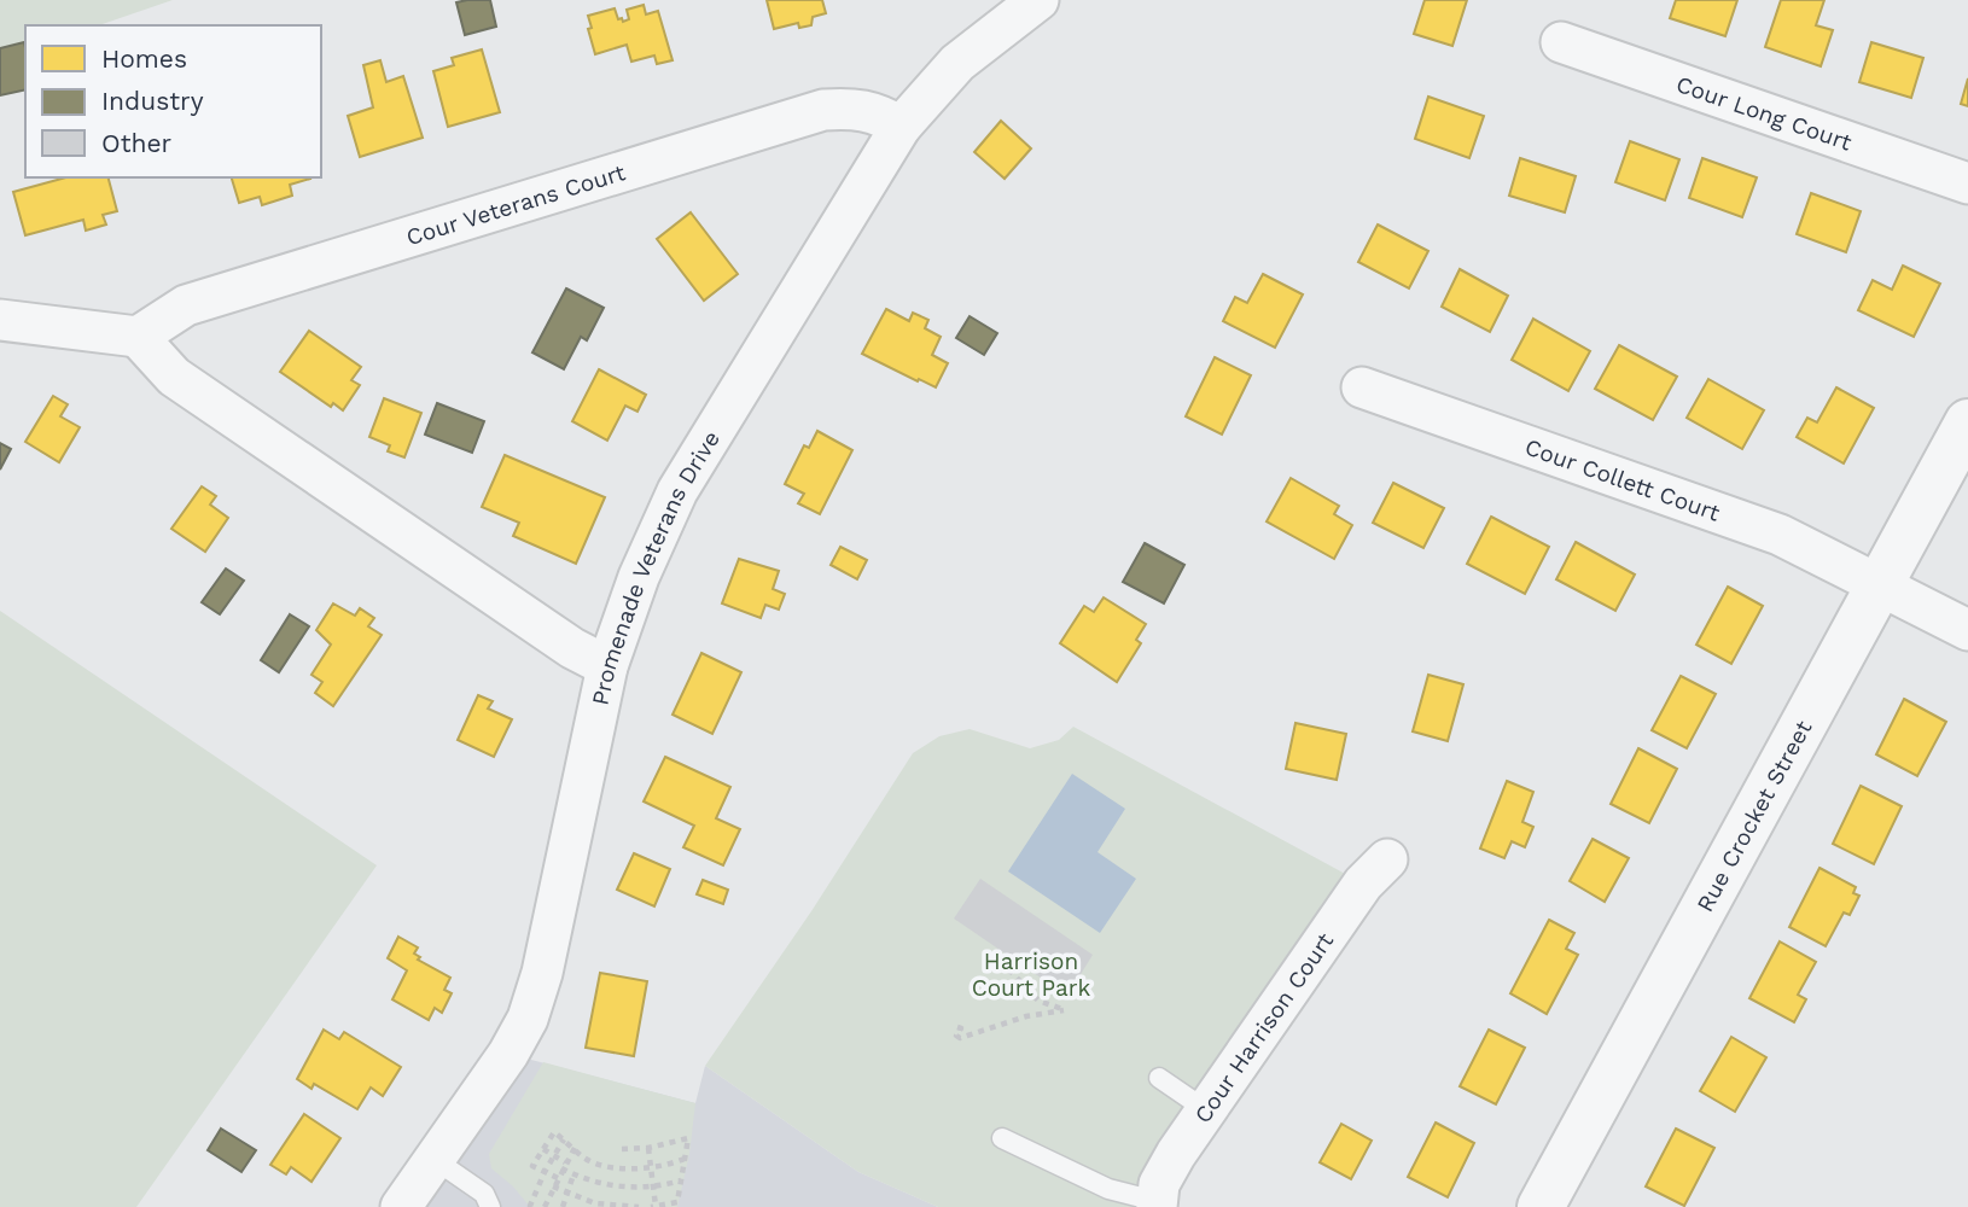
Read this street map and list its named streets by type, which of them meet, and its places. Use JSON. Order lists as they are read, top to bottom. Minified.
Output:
{"streets":{"street":["Cour Long Court","Cour Veterans Court","Cour Collett Court","Promenade Veterans Drive","Rue Crocket Street","Cour Harrison Court"]},"crossings":[["Cour Veterans Court","Promenade Veterans Drive"],["Cour Collett Court","Rue Crocket Street"]],"parks":["Harrison Court Park"],"legend":["Homes","Industry","Other"]}
